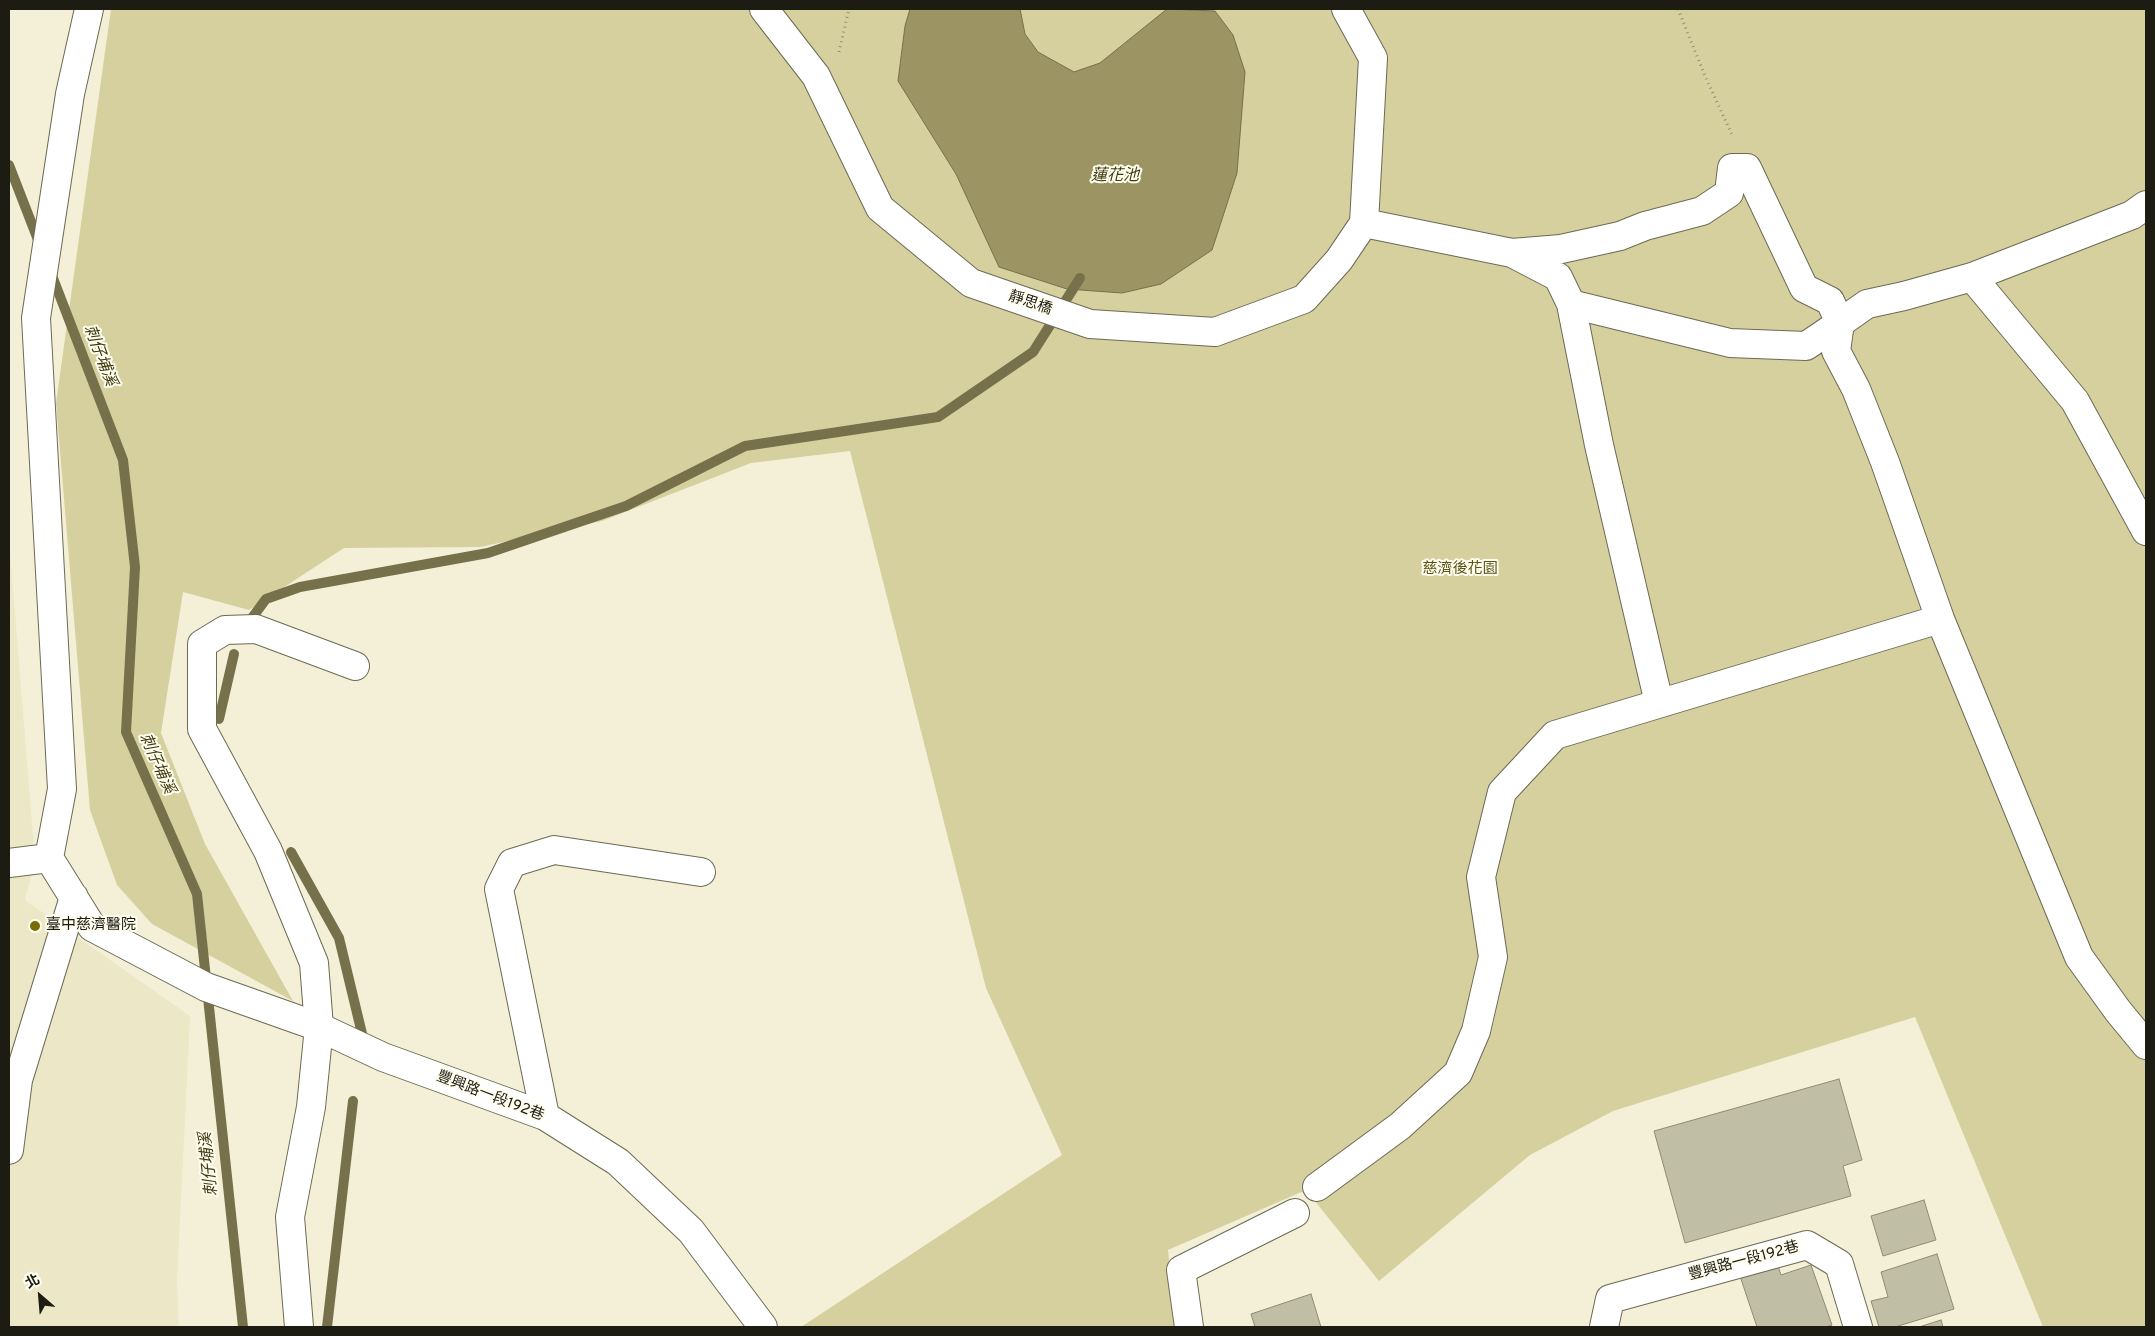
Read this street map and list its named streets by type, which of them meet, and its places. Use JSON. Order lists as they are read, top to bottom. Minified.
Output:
{"streets":{"street":["靜思橋","豐興路一段192巷"]},"water":["蓮花池","刺仔埔溪"],"parks":["慈濟後花園"],"places":["臺中慈濟醫院"],"north":"top left"}
